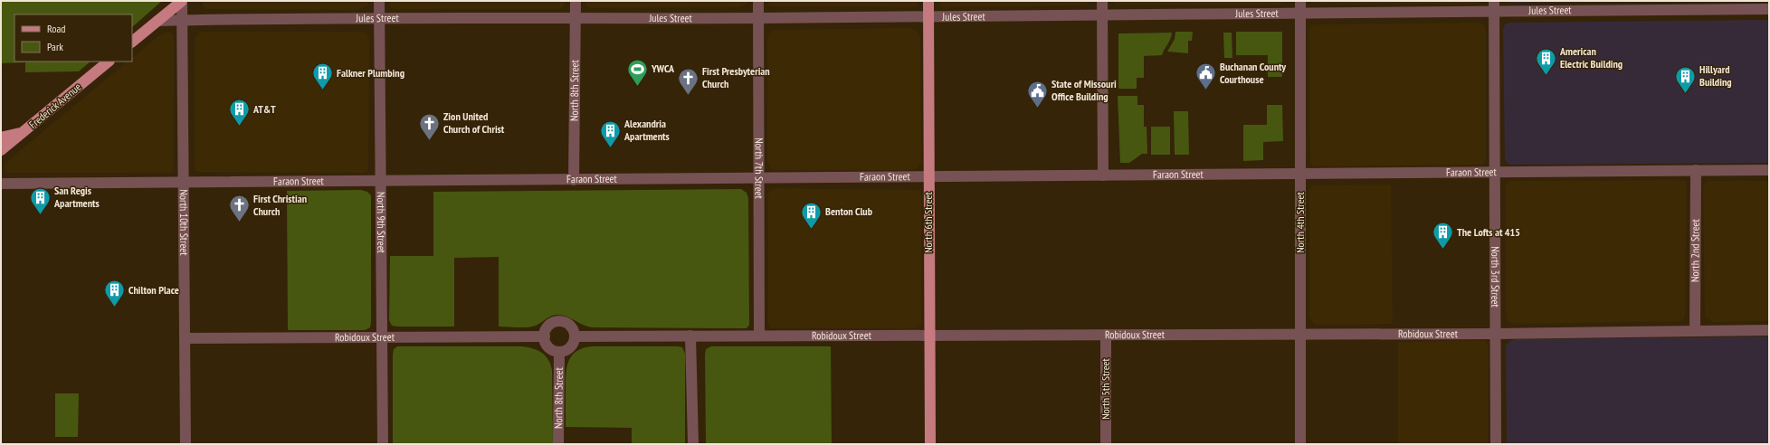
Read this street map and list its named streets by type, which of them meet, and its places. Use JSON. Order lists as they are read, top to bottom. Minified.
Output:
{"streets":{"main road":["Frederick Avenue","North 6th Street"],"street":["Jules Street","North 8th Street","North 7th Street","Faraon Street","North 10th Street","North 9th Street","North 4th Street","North 2nd Street","North 3rd Street","Robidoux Street","North 5th Street"]},"crossings":[["Jules Street","North 8th Street"],["Jules Street","North 7th Street"],["Jules Street","North 10th Street"],["Jules Street","North 9th Street"],["Jules Street","North 6th Street"],["Jules Street","North 4th Street"],["Jules Street","North 3rd Street"],["North 8th Street","Faraon Street"],["North 8th Street","Robidoux Street"],["North 7th Street","Faraon Street"],["North 7th Street","Robidoux Street"],["Faraon Street","North 10th Street"],["Faraon Street","North 9th Street"],["Faraon Street","North 6th Street"],["Faraon Street","North 4th Street"],["Faraon Street","North 2nd Street"],["Faraon Street","North 3rd Street"],["North 10th Street","Robidoux Street"],["North 9th Street","Robidoux Street"],["North 6th Street","Robidoux Street"],["North 4th Street","Robidoux Street"],["North 2nd Street","Robidoux Street"],["North 3rd Street","Robidoux Street"],["Robidoux Street","North 5th Street"]],"places":{"building":["American Electric Building","Falkner Plumbing","Hillyard Building","AT&T","Alexandria Apartments","San Regis Apartments","Benton Club","The Lofts at 415","Chilton Place"],"sports":["YWCA"],"public building":["Buchanan County Courthouse","State of Missouri Office Building"],"church":["First Presbyterian Church","Zion United Church of Christ","First Christian Church"]},"legend":["Road","Park"]}
